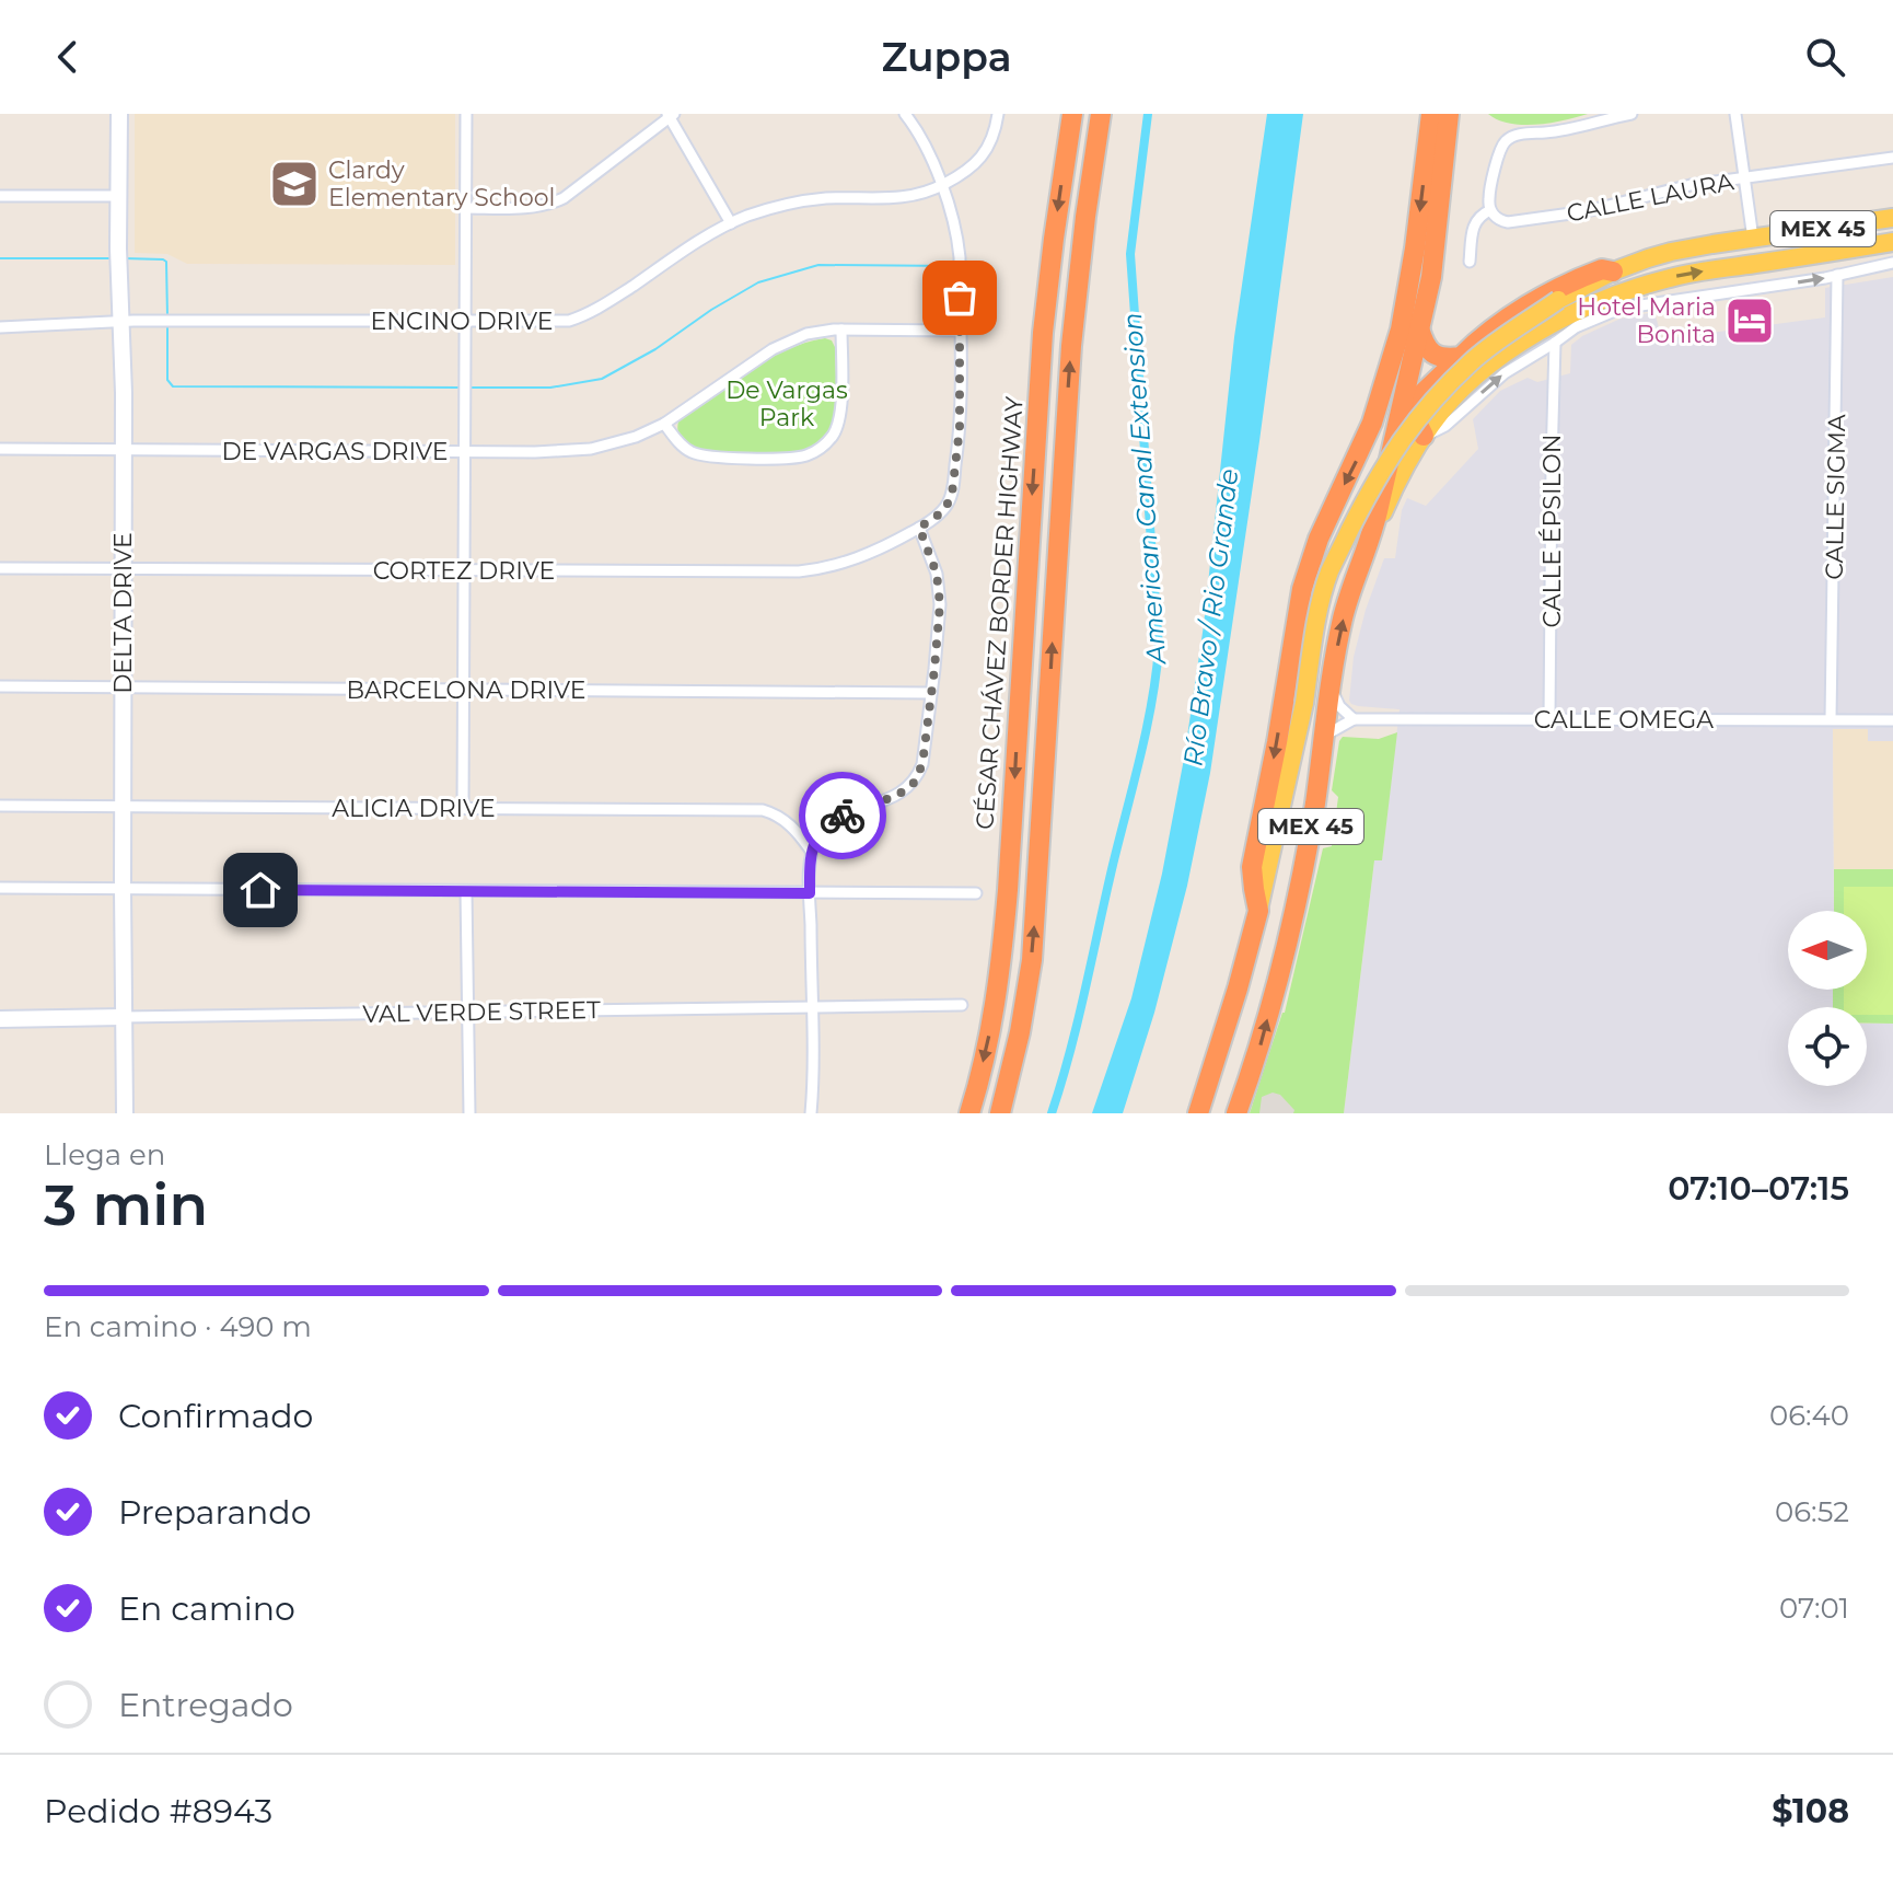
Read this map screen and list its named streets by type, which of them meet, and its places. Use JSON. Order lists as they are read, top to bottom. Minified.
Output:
{"streets":{"highway":["MEX 45","CÉSAR CHÁVEZ BORDER HIGHWAY"],"main road":["DELTA DRIVE","VAL VERDE STREET"],"street":["CALLE LAURA","ENCINO DRIVE","DE VARGAS DRIVE","CALLE SIGMA","CALLE ÉPSILON","CORTEZ DRIVE","BARCELONA DRIVE","CALLE OMEGA","ALICIA DRIVE"]},"crossings":[["ENCINO DRIVE","CORTEZ DRIVE"],["ENCINO DRIVE","DELTA DRIVE"],["DE VARGAS DRIVE","CORTEZ DRIVE"],["DE VARGAS DRIVE","DELTA DRIVE"],["CALLE SIGMA","CALLE OMEGA"],["CALLE ÉPSILON","CALLE OMEGA"],["CORTEZ DRIVE","DELTA DRIVE"],["DELTA DRIVE","BARCELONA DRIVE"],["DELTA DRIVE","ALICIA DRIVE"],["DELTA DRIVE","VAL VERDE STREET"]],"water":["American Canal Extension","Río Bravo / Rio Grande"],"parks":["De Vargas Park"],"places":{"school or university":["Clardy Elementary School"],"hotel":["Hotel Maria Bonita"]},"north":"left","page":{"header":"Zuppa","heading":["3 min","Llega en","07:10–07:15"],"panel":["Pedido #8943","$108"],"bar":"En camino · 490 m","list":[["Confirmado","06:40"],["Preparando","06:52"],["En camino","07:01"],"Entregado"]}}
